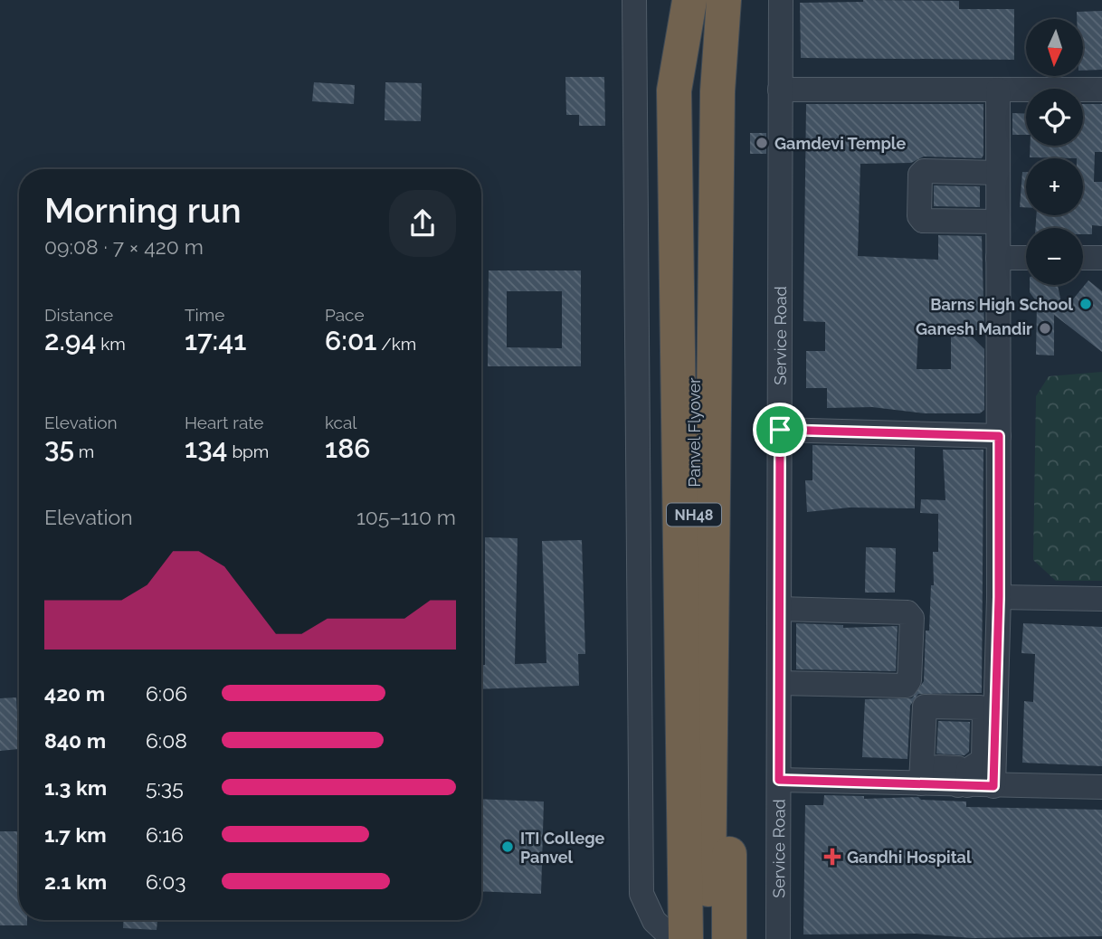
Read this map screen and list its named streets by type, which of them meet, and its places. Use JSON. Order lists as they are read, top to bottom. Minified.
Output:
{"streets":{"highway":["Panvel Flyover","NH48"],"street":["Service Road"]},"places":{"other":["Gamdevi Temple","Barns High School","Ganesh Mandir","ITI College Panvel"],"health":["Gandhi Hospital"]},"north":"bottom","page":{"map_buttons":["+","−"],"heading":["Morning run","09:08 · 7 × 420 m"],"stats":[["Distance","2.94 km"],["Time","17:41"],["Pace","6:01 /km"],["Elevation","35 m"],["Heart rate","134 bpm"],["kcal","186"]],"chart":["Elevation","105–110 m"],"list":[{"name":"420 m","note":"6:06"},{"name":"840 m","note":"6:08"},{"name":"1.3 km","note":"5:35"},{"name":"1.7 km","note":"6:16"},{"name":"2.1 km","note":"6:03"}]}}
